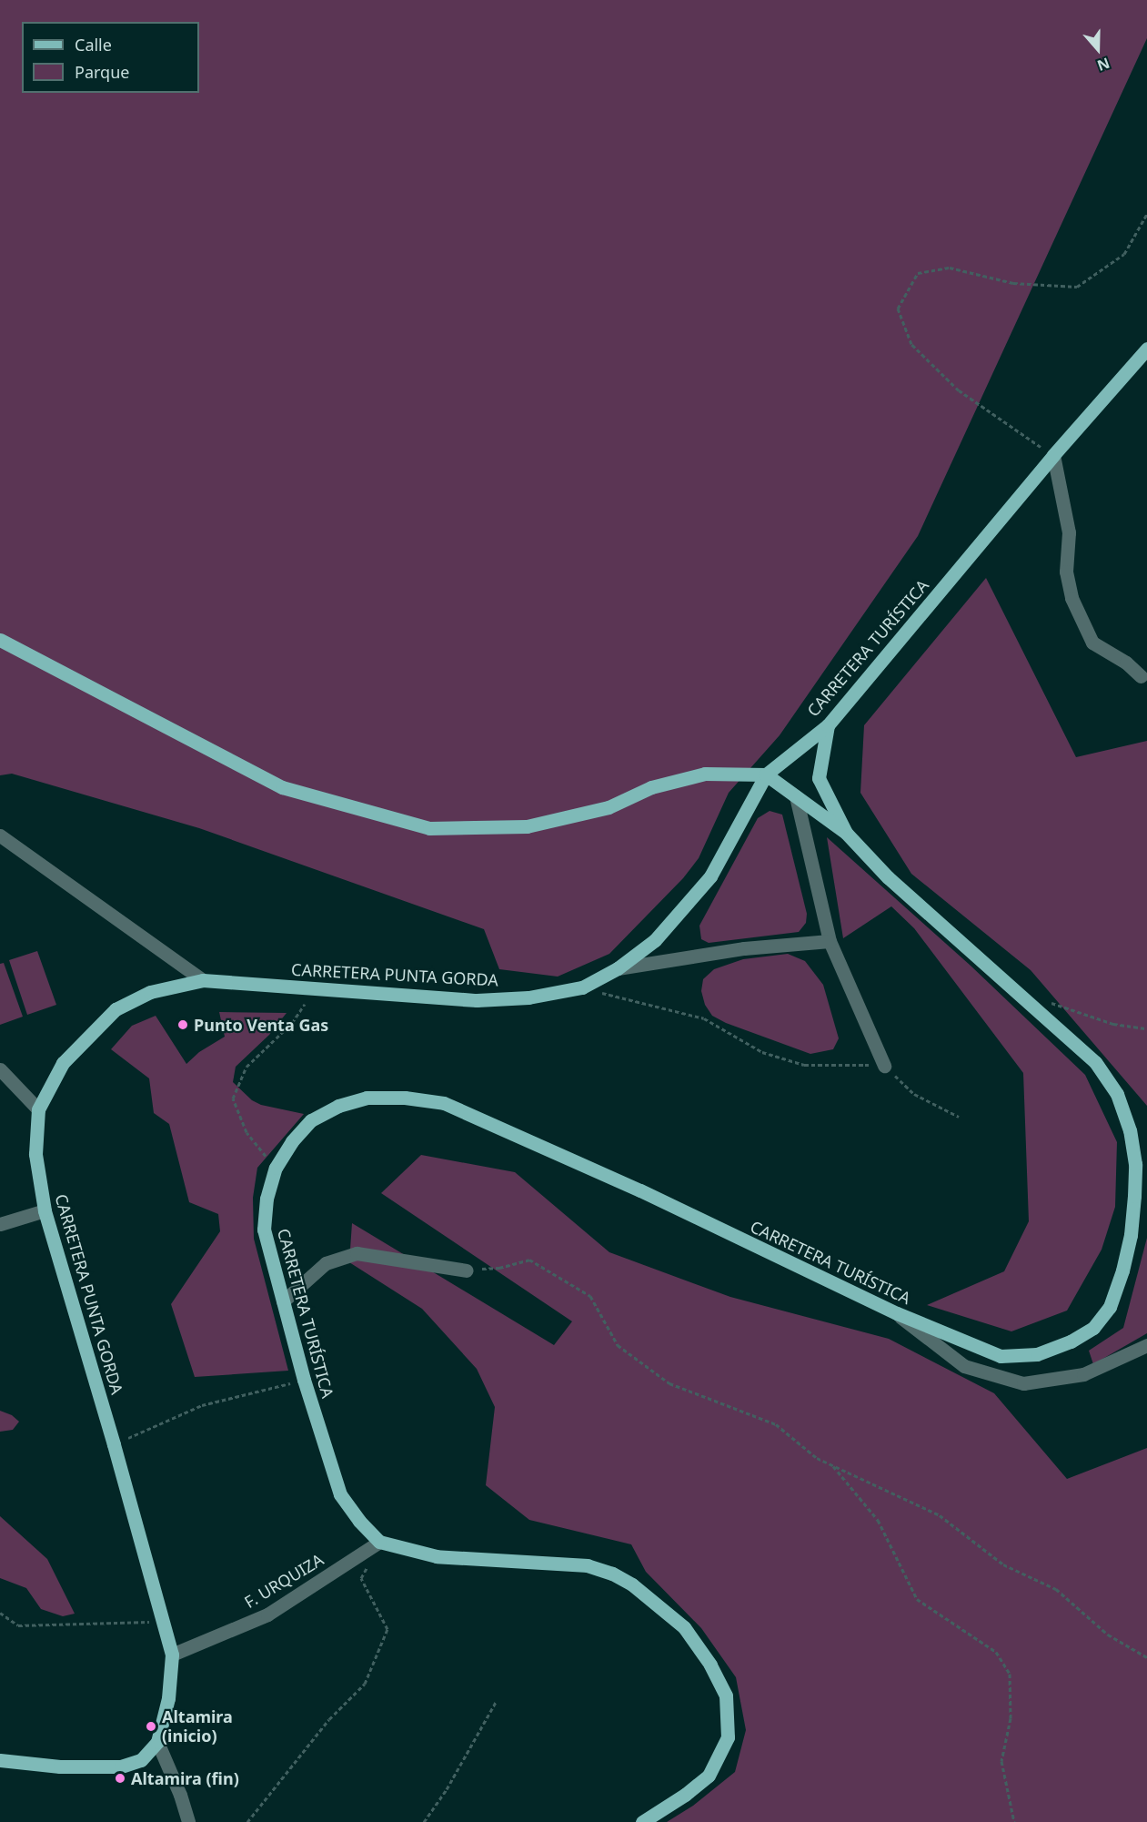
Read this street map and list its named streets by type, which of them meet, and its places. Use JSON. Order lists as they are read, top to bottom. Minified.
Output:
{"streets":{"main road":["CARRETERA TURÍSTICA","CARRETERA PUNTA GORDA"],"street":["F. URQUIZA"]},"crossings":[["CARRETERA TURÍSTICA","CARRETERA PUNTA GORDA"],["CARRETERA TURÍSTICA","F. URQUIZA"],["CARRETERA PUNTA GORDA","F. URQUIZA"]],"places":["Punto Venta Gas","Altamira (inicio)","Altamira (fin)"],"legend":["Calle","Parque"],"north":"bottom"}
